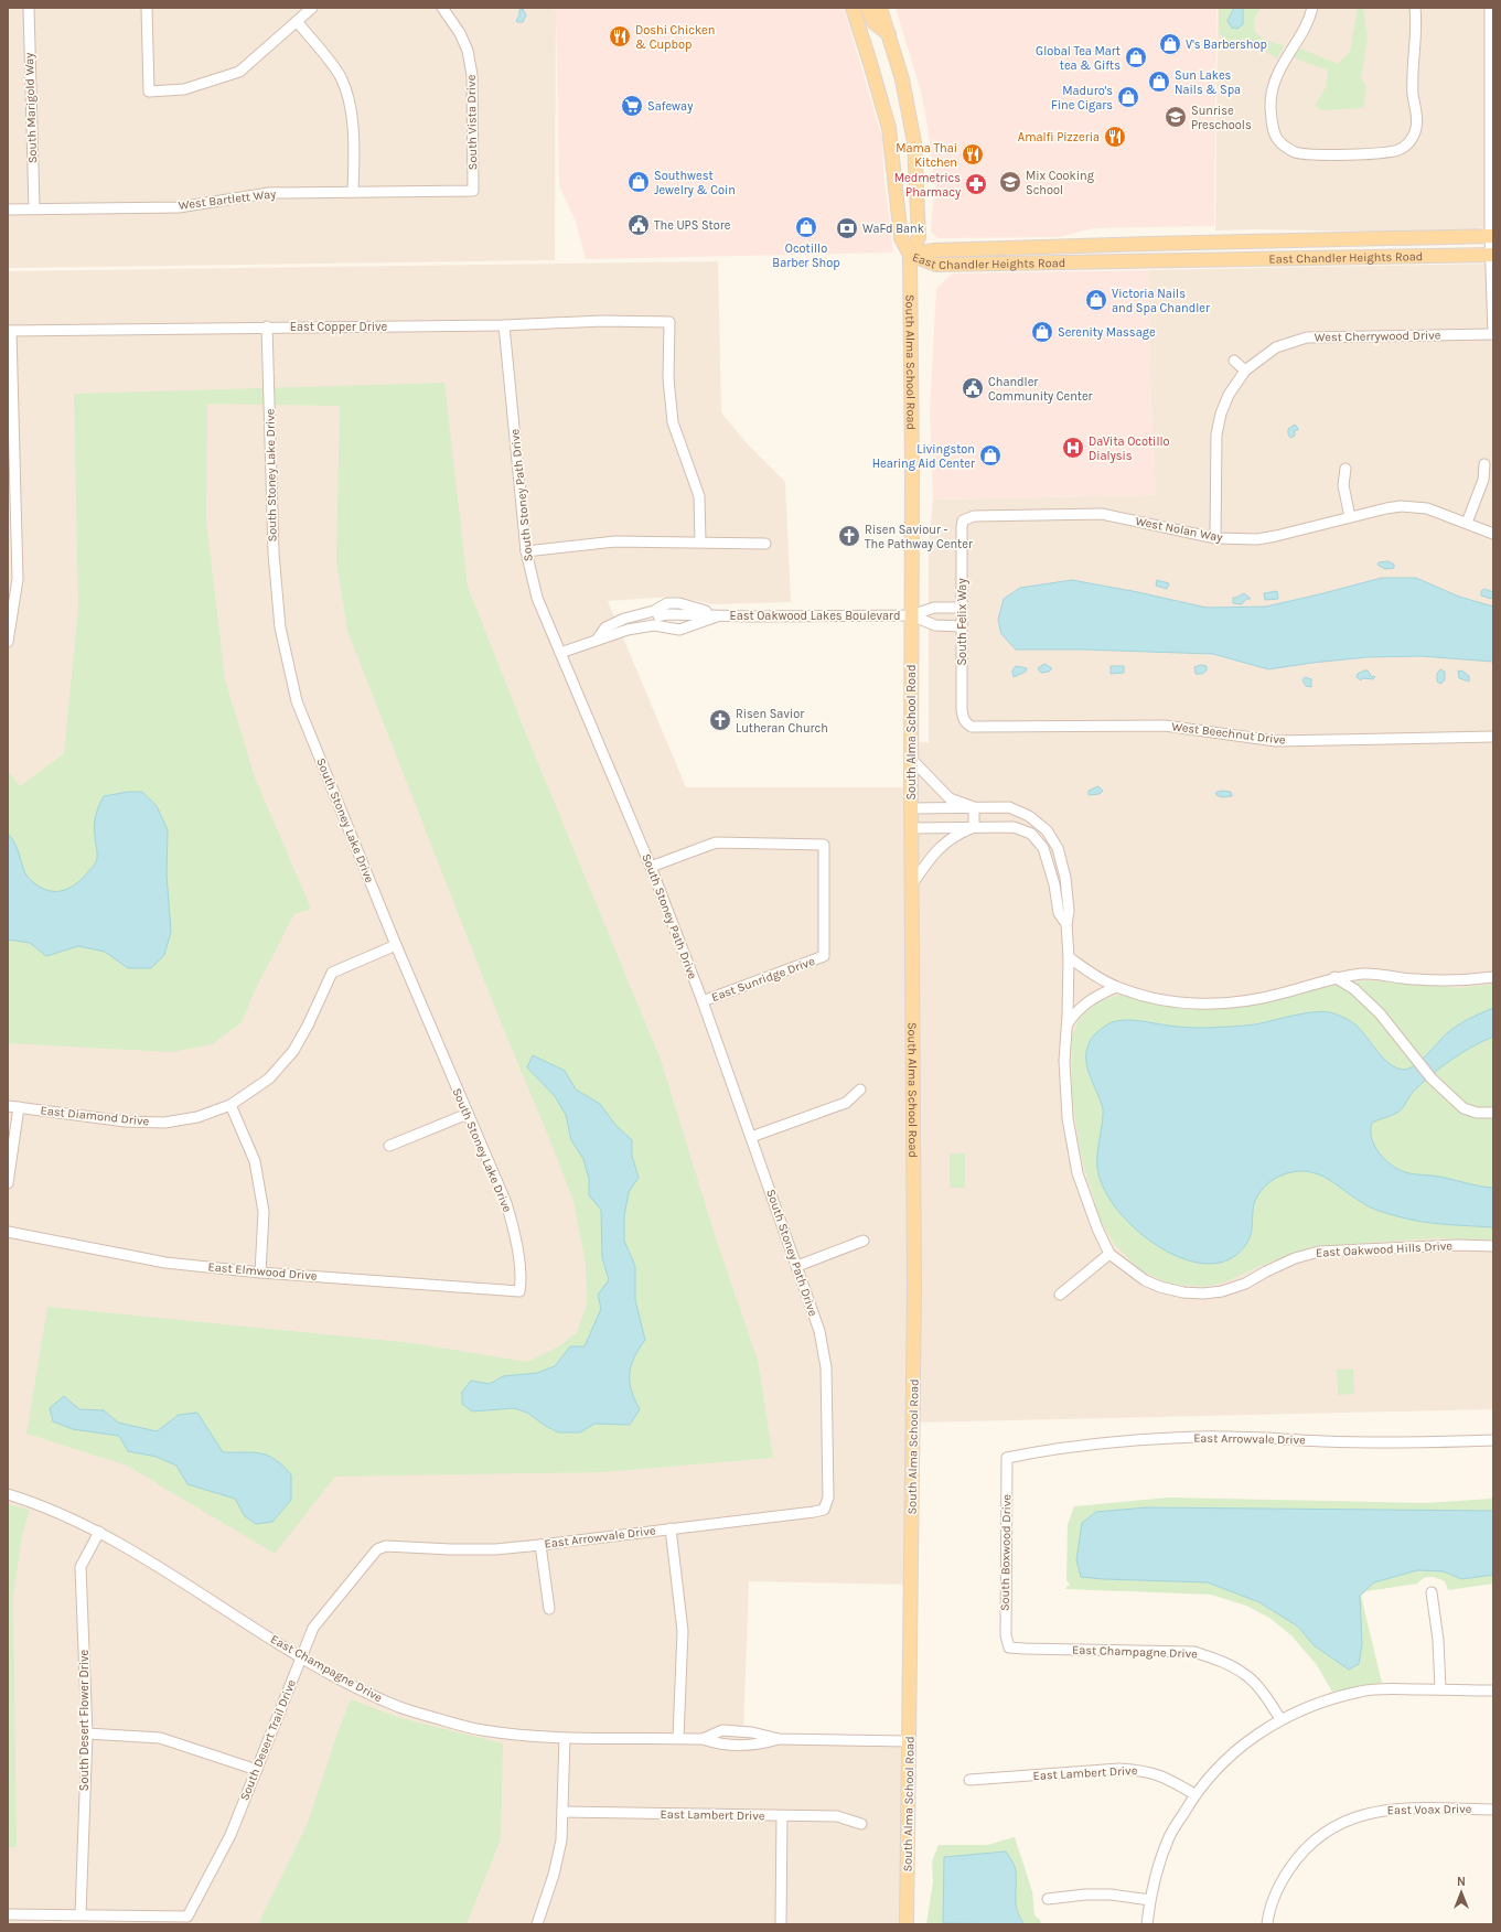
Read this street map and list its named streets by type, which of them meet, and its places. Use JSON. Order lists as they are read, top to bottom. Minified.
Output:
{"streets":{"main road":["East Chandler Heights Road","South Alma School Road"],"street":["South Marigold Way","South Vista Drive","West Bartlett Way","East Copper Drive","West Cherrywood Drive","South Stoney Lake Drive","South Stoney Path Drive","West Nolan Way","East Oakwood Lakes Boulevard","South Felix Way","West Beechnut Drive","East Sunridge Drive","East Diamond Drive","East Oakwood Hills Drive","East Elmwood Drive","East Arrowvale Drive","South Boxwood Drive","East Champagne Drive","South Desert Flower Drive","South Desert Trail Drive","East Lambert Drive","East Voax Drive"]},"crossings":[["South Marigold Way","West Bartlett Way"],["South Vista Drive","West Bartlett Way"],["East Chandler Heights Road","South Alma School Road"],["East Copper Drive","South Stoney Lake Drive"],["East Copper Drive","South Stoney Path Drive"],["West Cherrywood Drive","West Nolan Way"],["South Alma School Road","East Oakwood Lakes Boulevard"],["South Alma School Road","East Oakwood Hills Drive"],["South Alma School Road","East Champagne Drive"],["South Stoney Lake Drive","East Diamond Drive"],["South Stoney Lake Drive","East Elmwood Drive"],["South Stoney Path Drive","East Oakwood Lakes Boulevard"],["South Stoney Path Drive","East Sunridge Drive"],["South Stoney Path Drive","East Arrowvale Drive"],["West Nolan Way","South Felix Way"],["East Oakwood Lakes Boulevard","South Felix Way"],["South Felix Way","West Beechnut Drive"],["East Arrowvale Drive","South Boxwood Drive"],["East Arrowvale Drive","South Desert Trail Drive"],["South Boxwood Drive","East Champagne Drive"],["East Champagne Drive","South Desert Flower Drive"],["East Champagne Drive","South Desert Trail Drive"],["South Desert Flower Drive","South Desert Trail Drive"]],"places":{"restaurant":["Doshi Chicken & Cupbop","Amalfi Pizzeria","Mama Thai Kitchen"],"shop":["V's Barbershop","Global Tea Mart tea & Gifts","Sun Lakes Nails & Spa","Maduro's Fine Cigars","Southwest Jewelry & Coin","Ocotillo Barber Shop","Victoria Nails and Spa Chandler","Serenity Massage","Livingston Hearing Aid Center"],"supermarket":["Safeway"],"school or university":["Sunrise Preschools","Mix Cooking School"],"pharmacy":["Medmetrics Pharmacy"],"public building":["The UPS Store","Chandler Community Center"],"bank":["WaFd Bank"],"hospital":["DaVita Ocotillo Dialysis"],"church":["Risen Saviour - The Pathway Center","Risen Savior Lutheran Church"]},"north":"top"}
